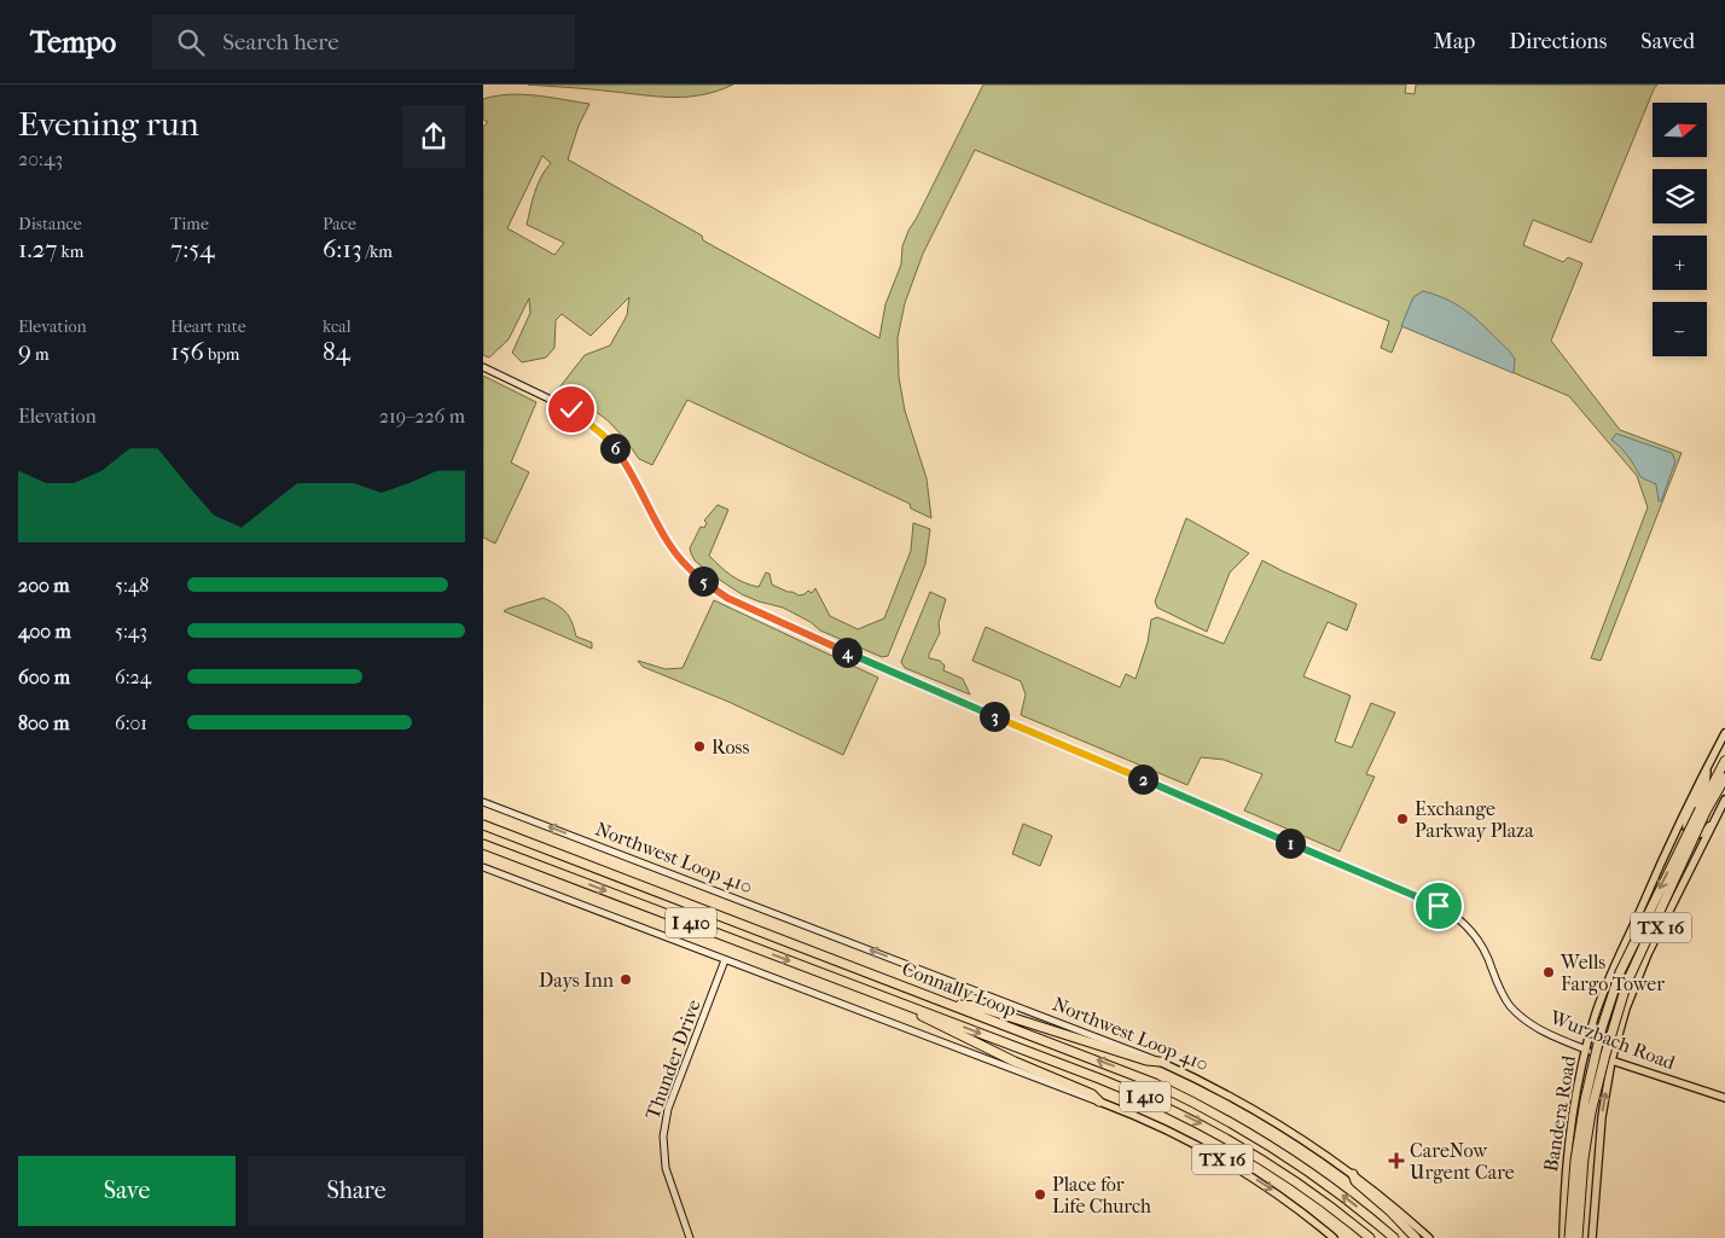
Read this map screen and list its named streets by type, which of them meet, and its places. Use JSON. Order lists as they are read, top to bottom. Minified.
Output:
{"streets":{"highway":["I 410","TX 16","Connally Loop"],"main road":["Northwest Loop 410","Wurzbach Road","Thunder Drive","Bandera Road"]},"crossings":[["TX 16","Connally Loop"],["TX 16","Wurzbach Road"],["Wurzbach Road","Bandera Road"]],"one_way":["Northwest Loop 410"],"places":{"other":["Ross","Exchange Parkway Plaza","Wells Fargo Tower","Days Inn","Place for Life Church"],"health":["CareNow Urgent Care"]},"north":"right","page":{"header":"Tempo","search":"Search here","nav":["Map","Directions","Saved"],"heading":["Evening run","20:43"],"map_buttons":["+","−"],"stats":[["Distance","1.27 km"],["Time","7:54"],["Pace","6:13 /km"],["Elevation","9 m"],["Heart rate","156 bpm"],["kcal","84"]],"chart":["Elevation","219–226 m"],"pins":["6","5","4","3","2","1"],"list":[{"name":"200 m","note":"5:48"},{"name":"400 m","note":"5:43"},{"name":"600 m","note":"6:24"},{"name":"800 m","note":"6:01"}],"buttons":["Save","Share"]}}
